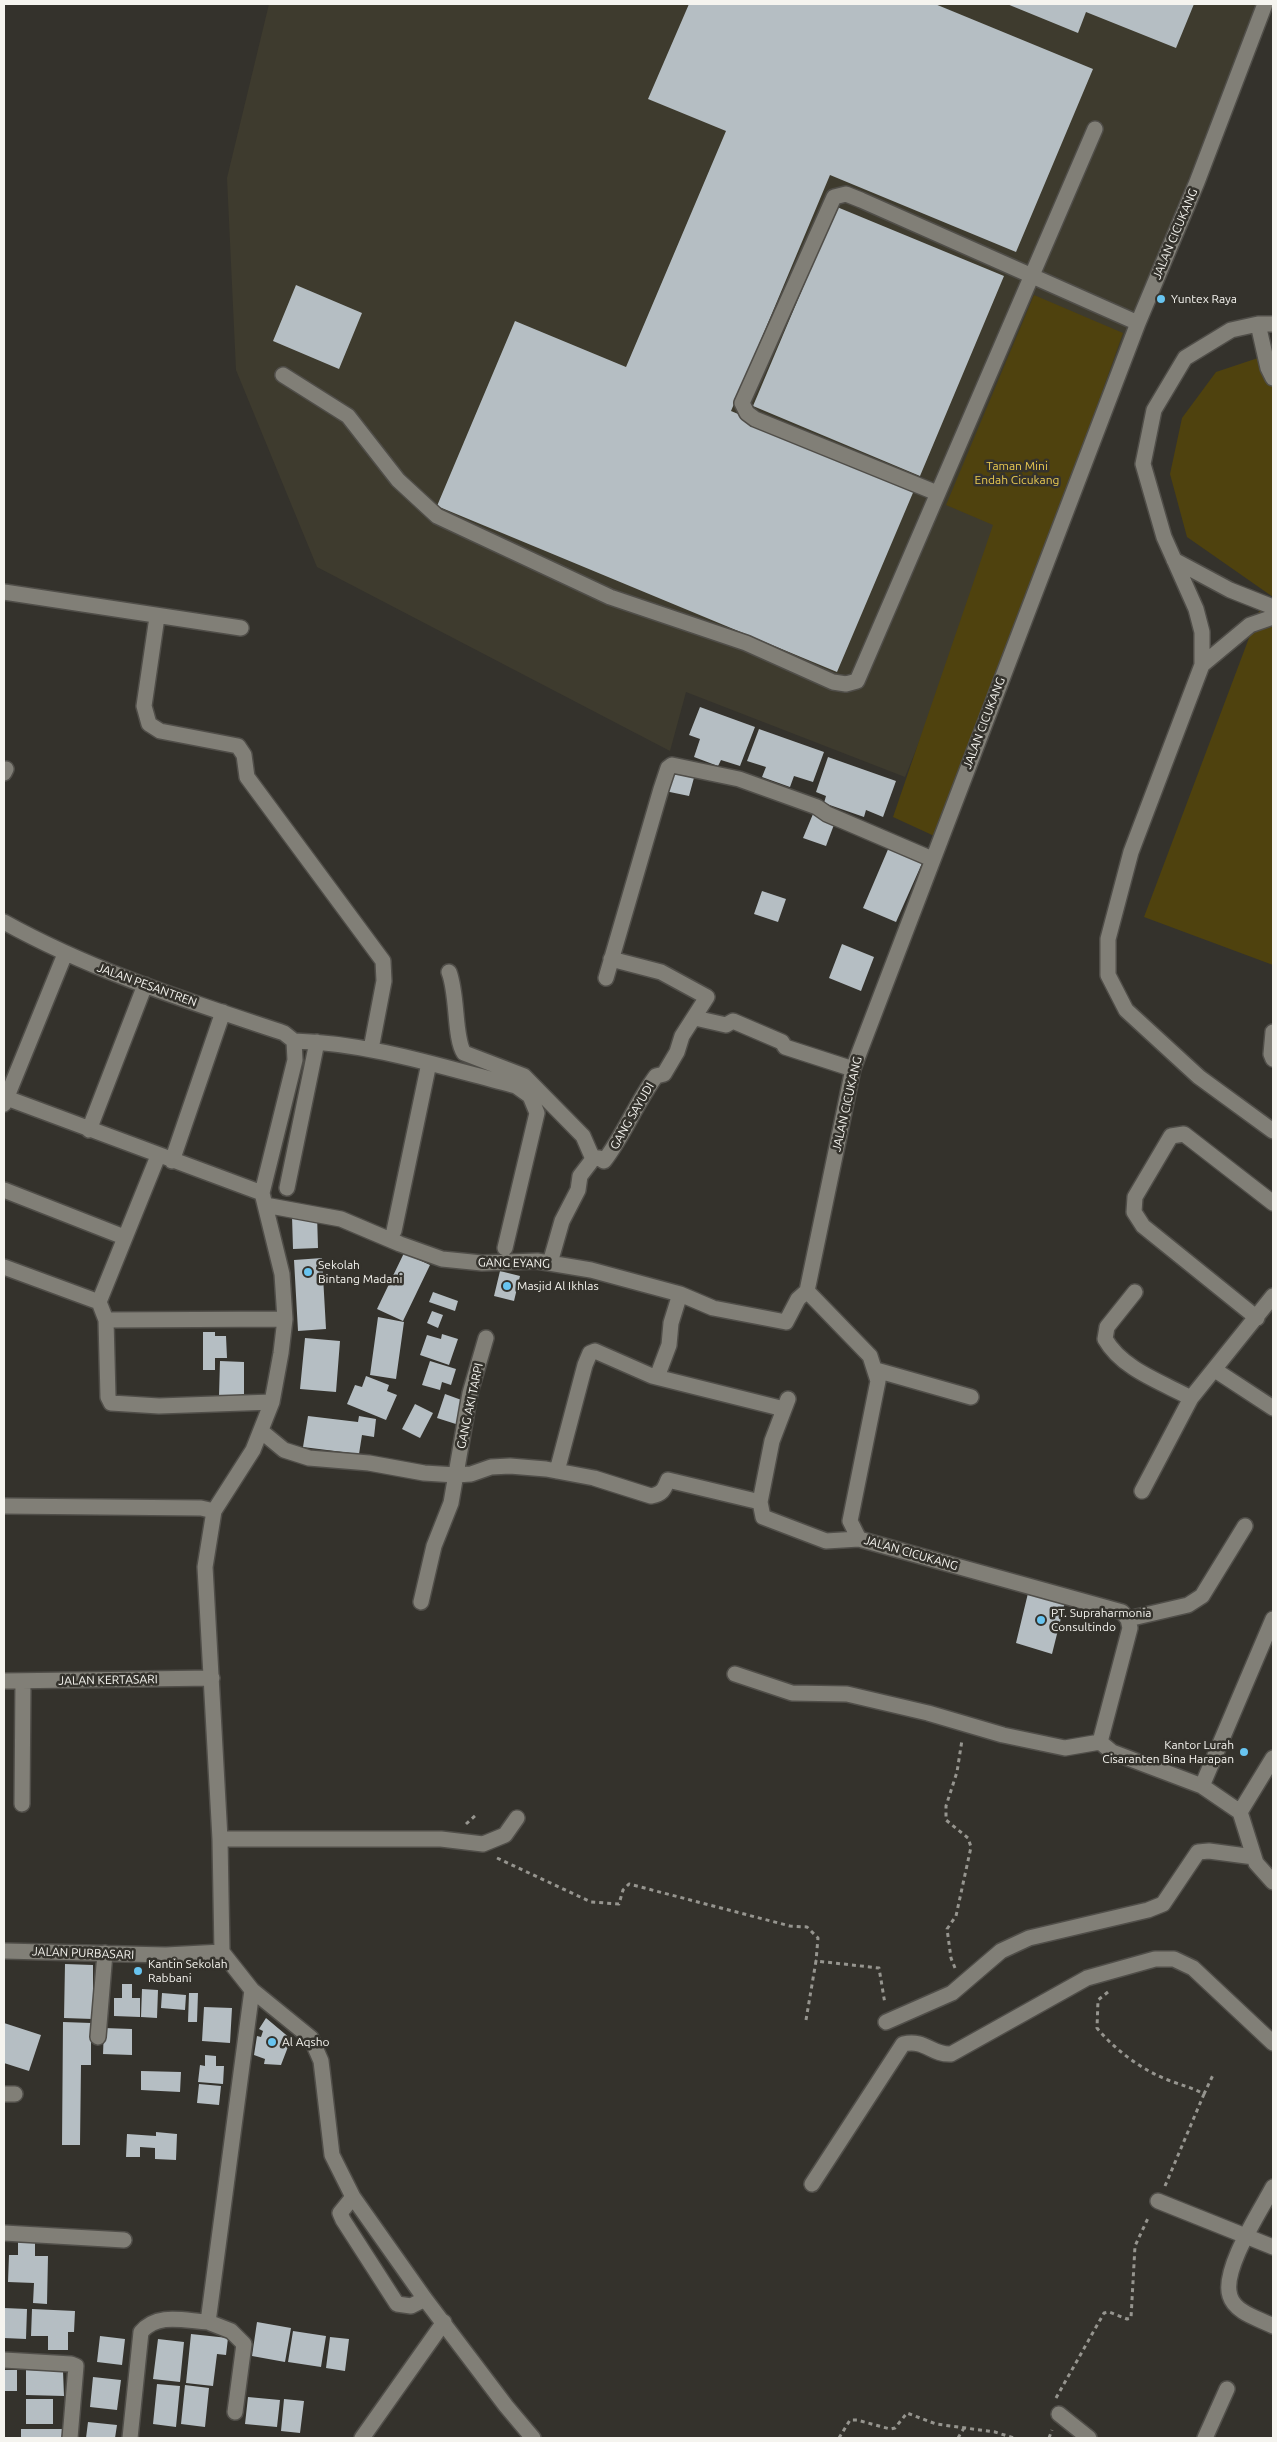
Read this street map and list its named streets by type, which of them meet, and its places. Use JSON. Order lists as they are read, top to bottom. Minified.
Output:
{"streets":{"street":["JALAN CICUKANG","JALAN PESANTREN","GANG SAYUDI","GANG EYANG","GANG AKI TARPI","JALAN KERTASARI","JALAN PURBASARI"]},"crossings":[["JALAN CICUKANG","GANG EYANG"]],"parks":["Taman Mini Endah Cicukang"],"places":["Yuntex Raya","Sekolah Bintang Madani","Masjid Al Ikhlas","PT. Supraharmonia Consultindo","Kantor Lurah Cisaranten Bina Harapan","Kantin Sekolah Rabbani","Al Aqsho"]}
